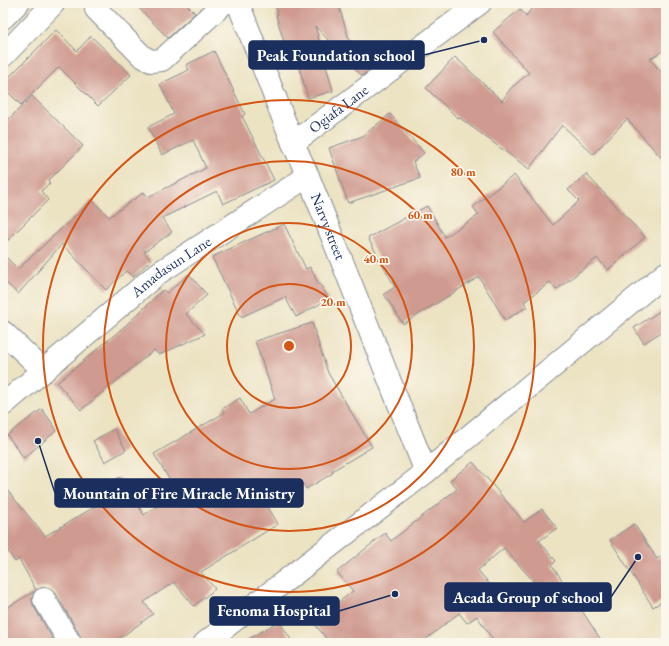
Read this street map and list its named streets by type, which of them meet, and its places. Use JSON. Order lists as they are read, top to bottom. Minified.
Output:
{"streets":{"street":["Ogiafa Lane","Narvy street","Amadasun Lane"]},"crossings":[["Ogiafa Lane","Narvy street"],["Narvy street","Amadasun Lane"]],"places":["Peak Foundation school","Mountain of Fire Miracle Ministry","Acada Group of school","Fenoma Hospital"],"rings":["80 m","60 m","40 m","20 m"]}
